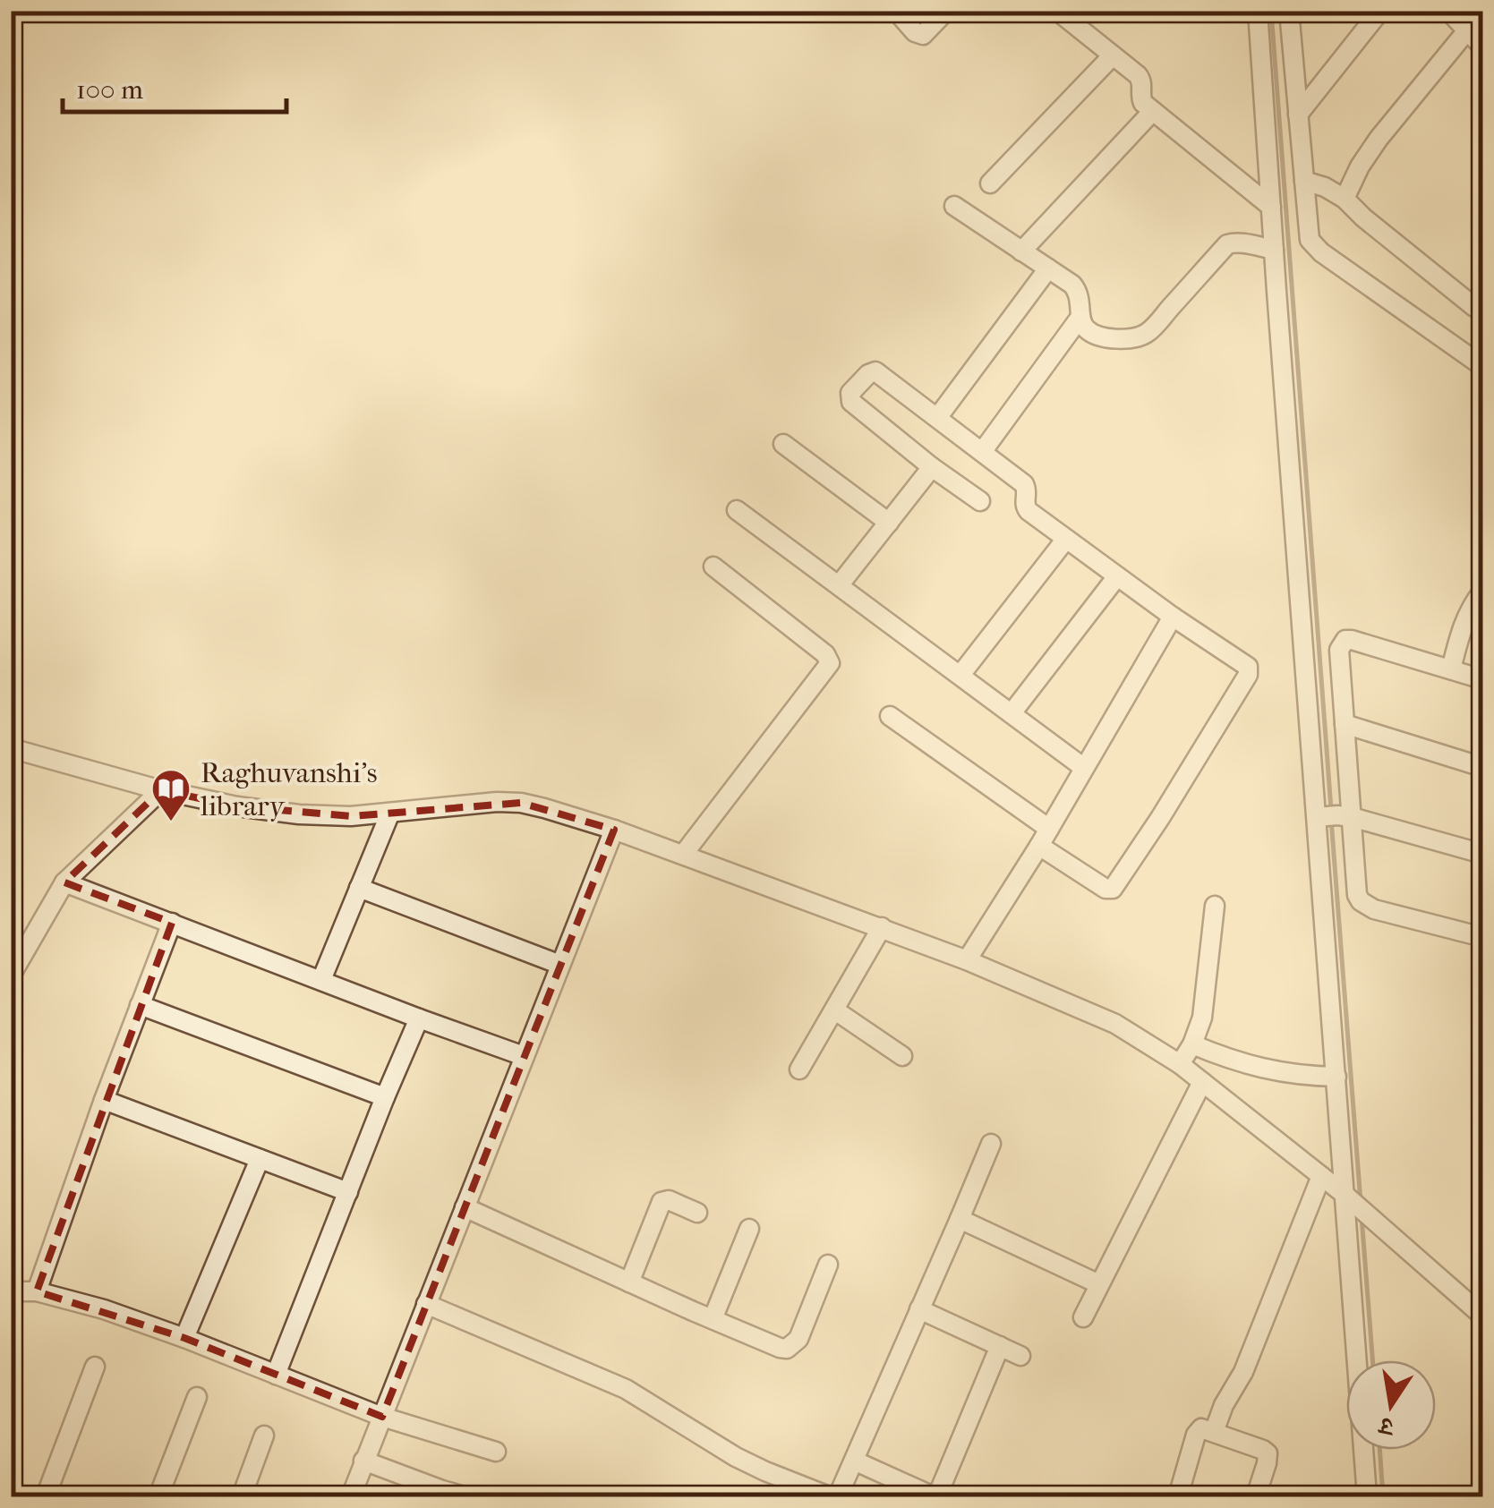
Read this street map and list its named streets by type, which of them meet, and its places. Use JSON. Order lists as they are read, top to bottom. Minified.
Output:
{"places":{"library":["Raghuvanshi's library"]},"scale_bar":"100 m","north":"bottom"}
